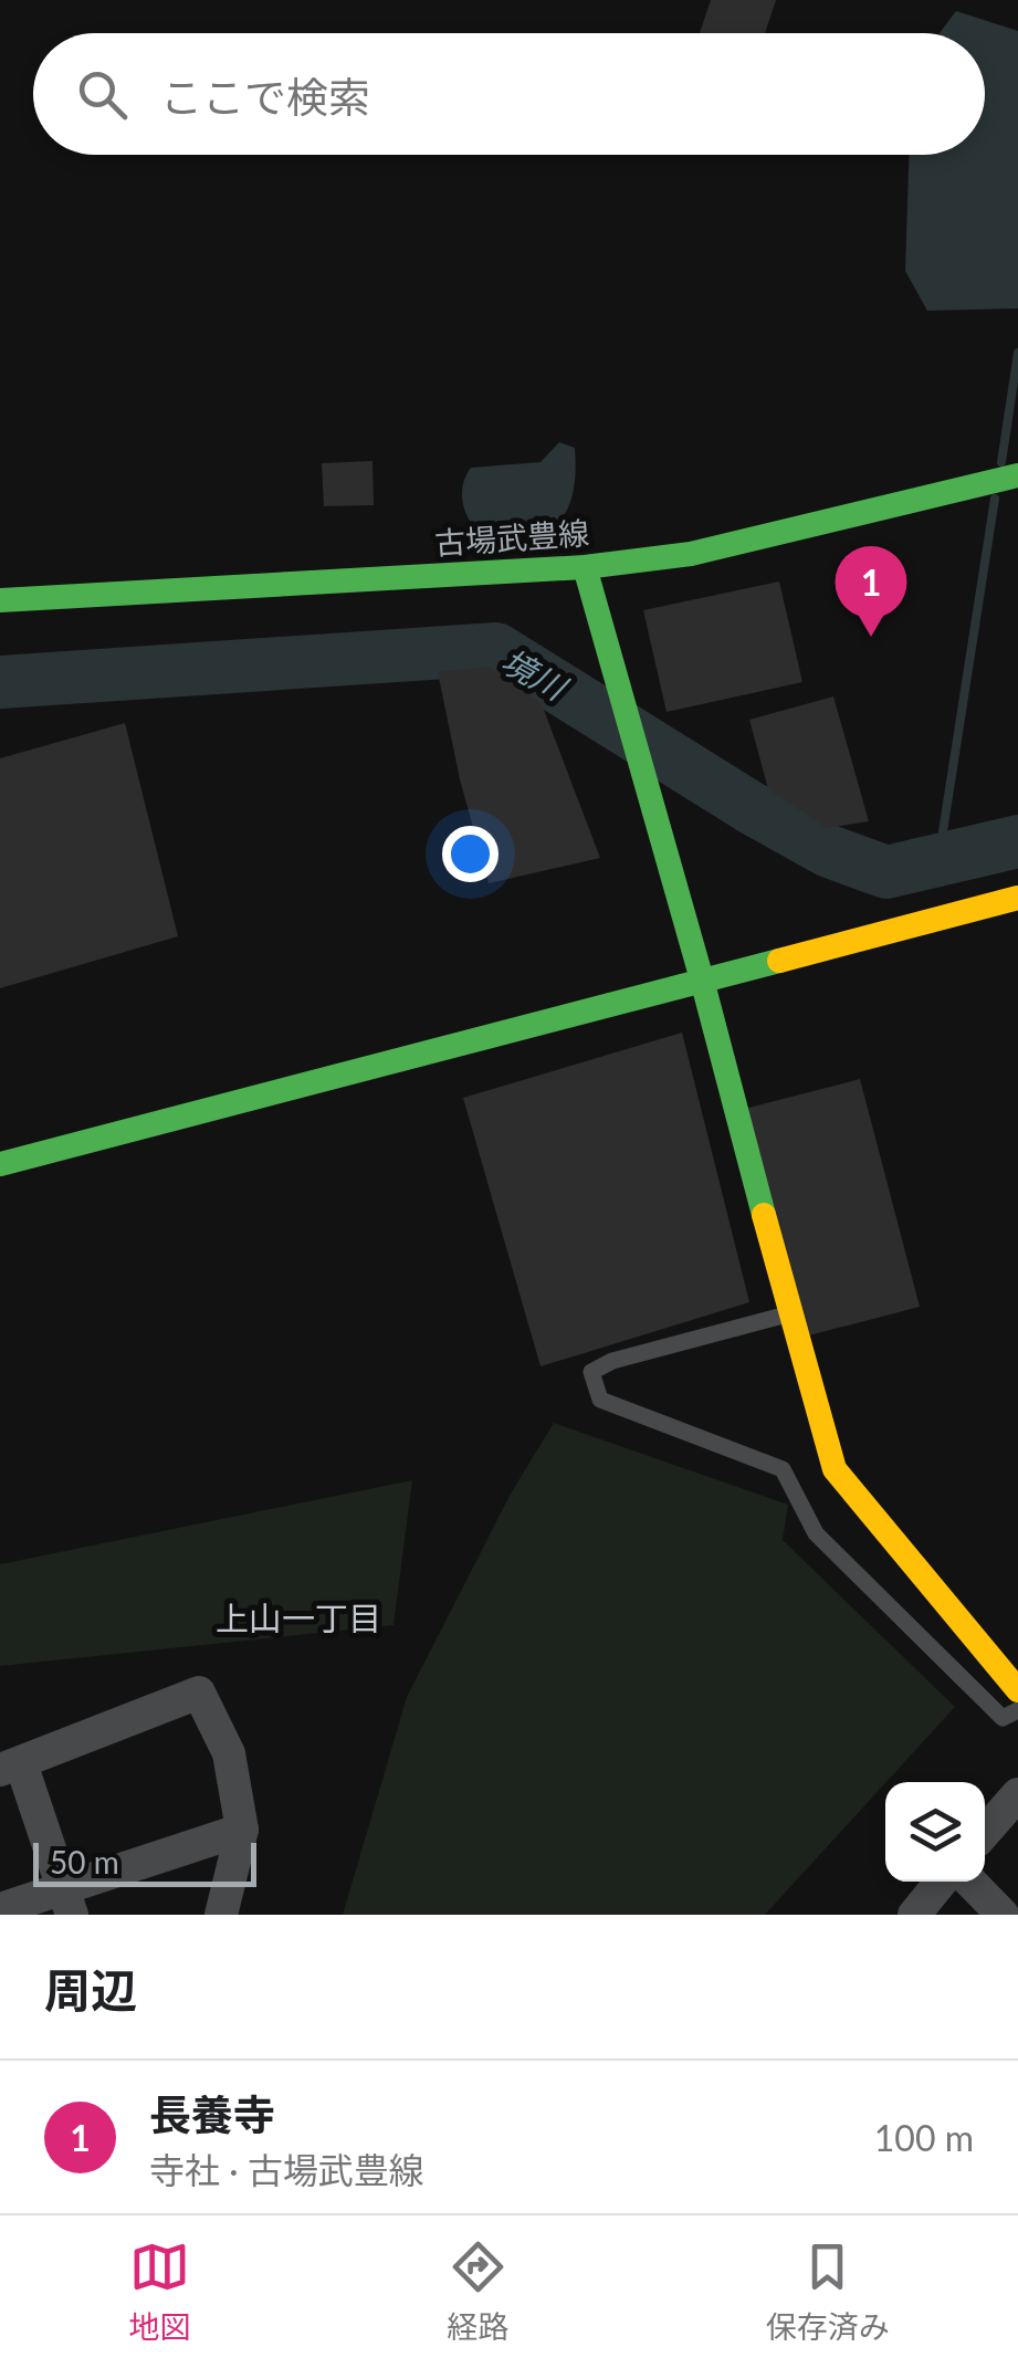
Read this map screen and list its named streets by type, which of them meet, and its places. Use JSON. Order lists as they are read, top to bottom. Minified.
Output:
{"streets":{"street":["古場武豊線"]},"districts":["上山一丁目"],"water":["境川"],"scale_bar":"50 m","page":{"search":"ここで検索","pins":"1","scale":"50 m","heading":"周辺","list":[{"mark":"1","name":"長養寺","note":"寺社 · 古場武豊線","value":"100 m"}],"nav":["地図","経路","保存済み"]}}
